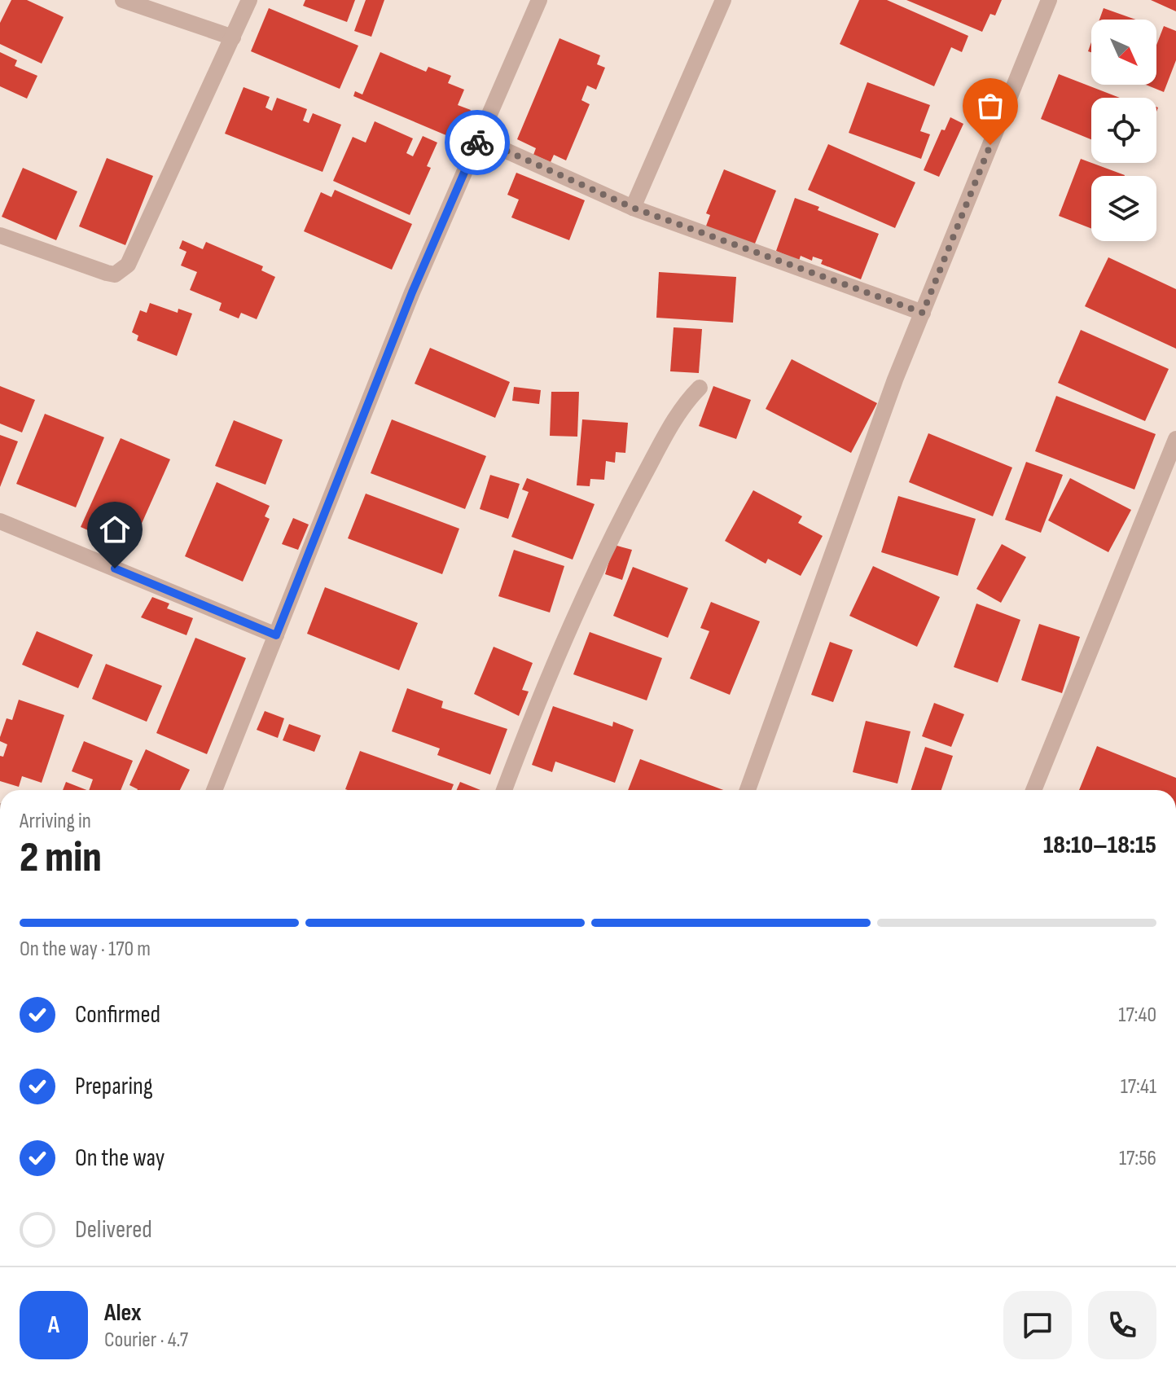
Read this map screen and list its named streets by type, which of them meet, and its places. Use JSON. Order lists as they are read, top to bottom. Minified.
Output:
{"north":"bottom right","page":{"heading":["2 min","Arriving in","18:10–18:15"],"panel":["Alex","Courier · 4.7"],"bar":"On the way · 170 m","list":[["Confirmed","17:40"],["Preparing","17:41"],["On the way","17:56"],"Delivered"],"round":"A"}}
